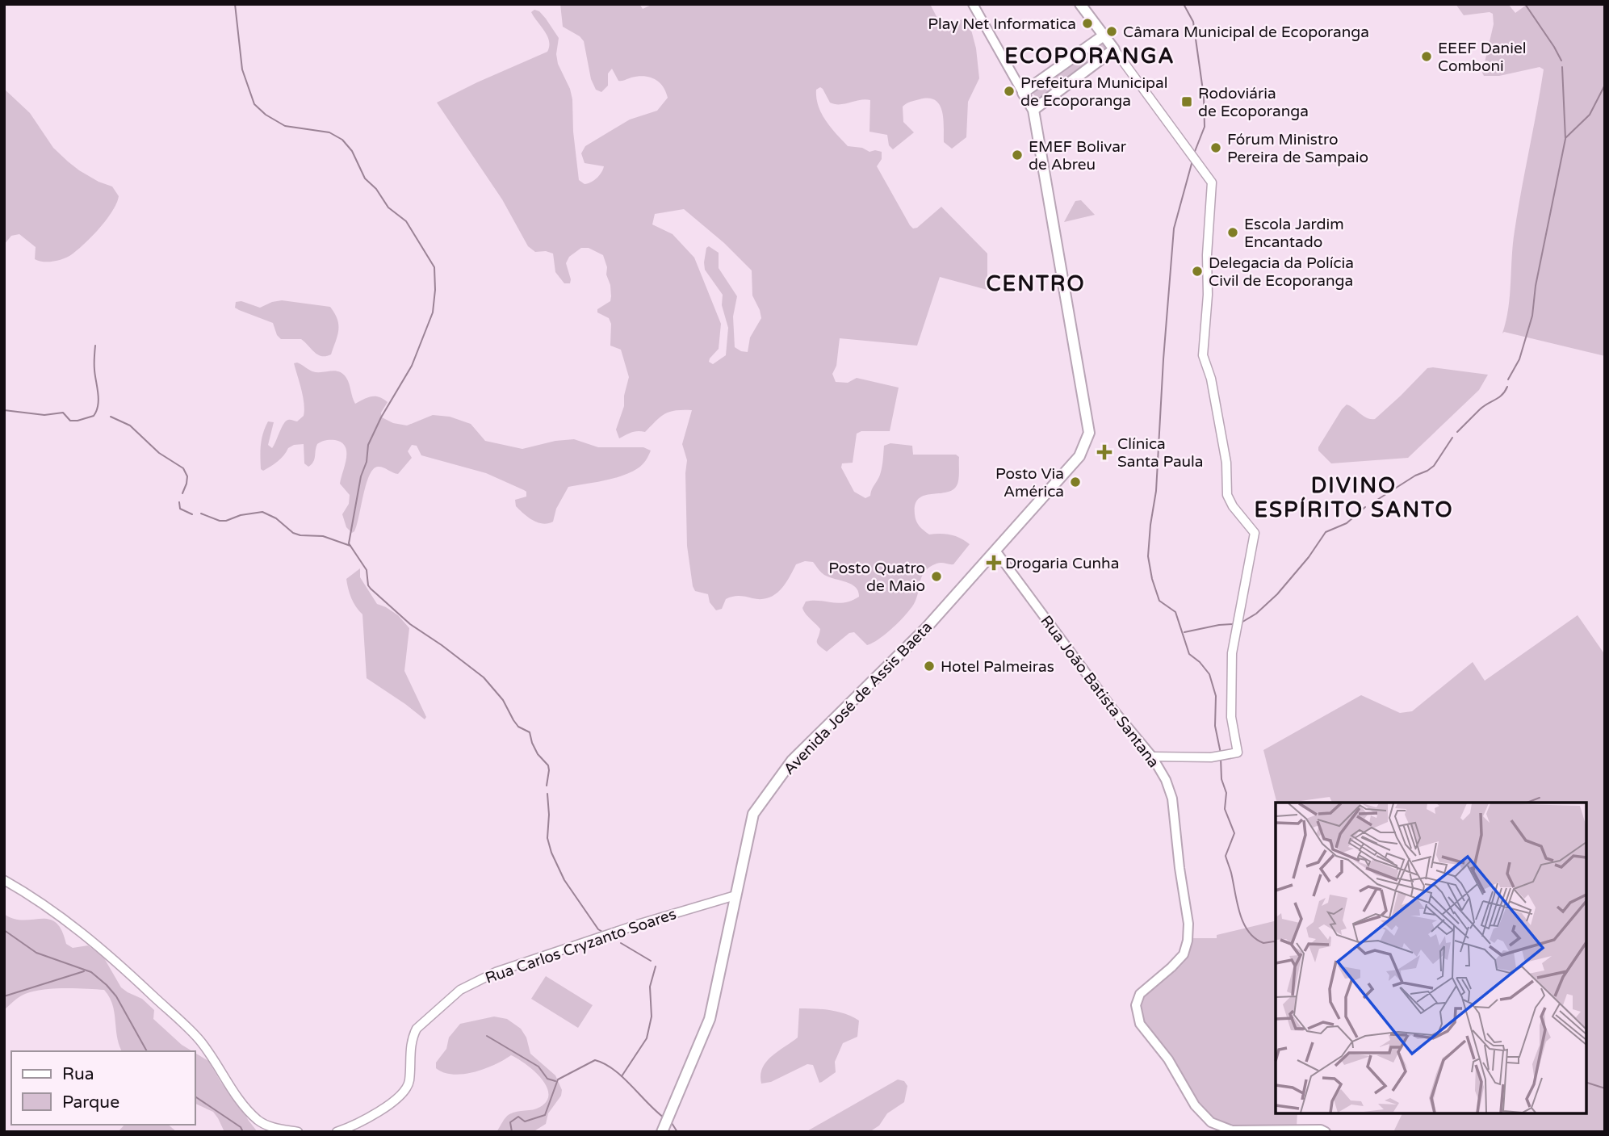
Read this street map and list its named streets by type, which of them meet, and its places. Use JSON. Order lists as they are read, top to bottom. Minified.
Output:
{"streets":{"main road":["Rua João Batista Santana","Avenida José de Assis Baeta"],"street":["Rua Carlos Cryzanto Soares"]},"crossings":[["Rua João Batista Santana","Avenida José de Assis Baeta"],["Avenida José de Assis Baeta","Rua Carlos Cryzanto Soares"]],"districts":["ECOPORANGA","CENTRO","DIVINO ESPÍRITO SANTO"],"places":{"other":["Play Net Informatica","Câmara Municipal de Ecoporanga","EEEF Daniel Comboni","Prefeitura Municipal de Ecoporanga","Fórum Ministro Pereira de Sampaio","EMEF Bolivar de Abreu","Escola Jardim Encantado","Delegacia da Polícia Civil de Ecoporanga","Posto Via América","Posto Quatro de Maio","Hotel Palmeiras"],"transit":["Rodoviária de Ecoporanga"],"health":["Clínica Santa Paula","Drogaria Cunha"]},"legend":["Rua","Parque"]}
